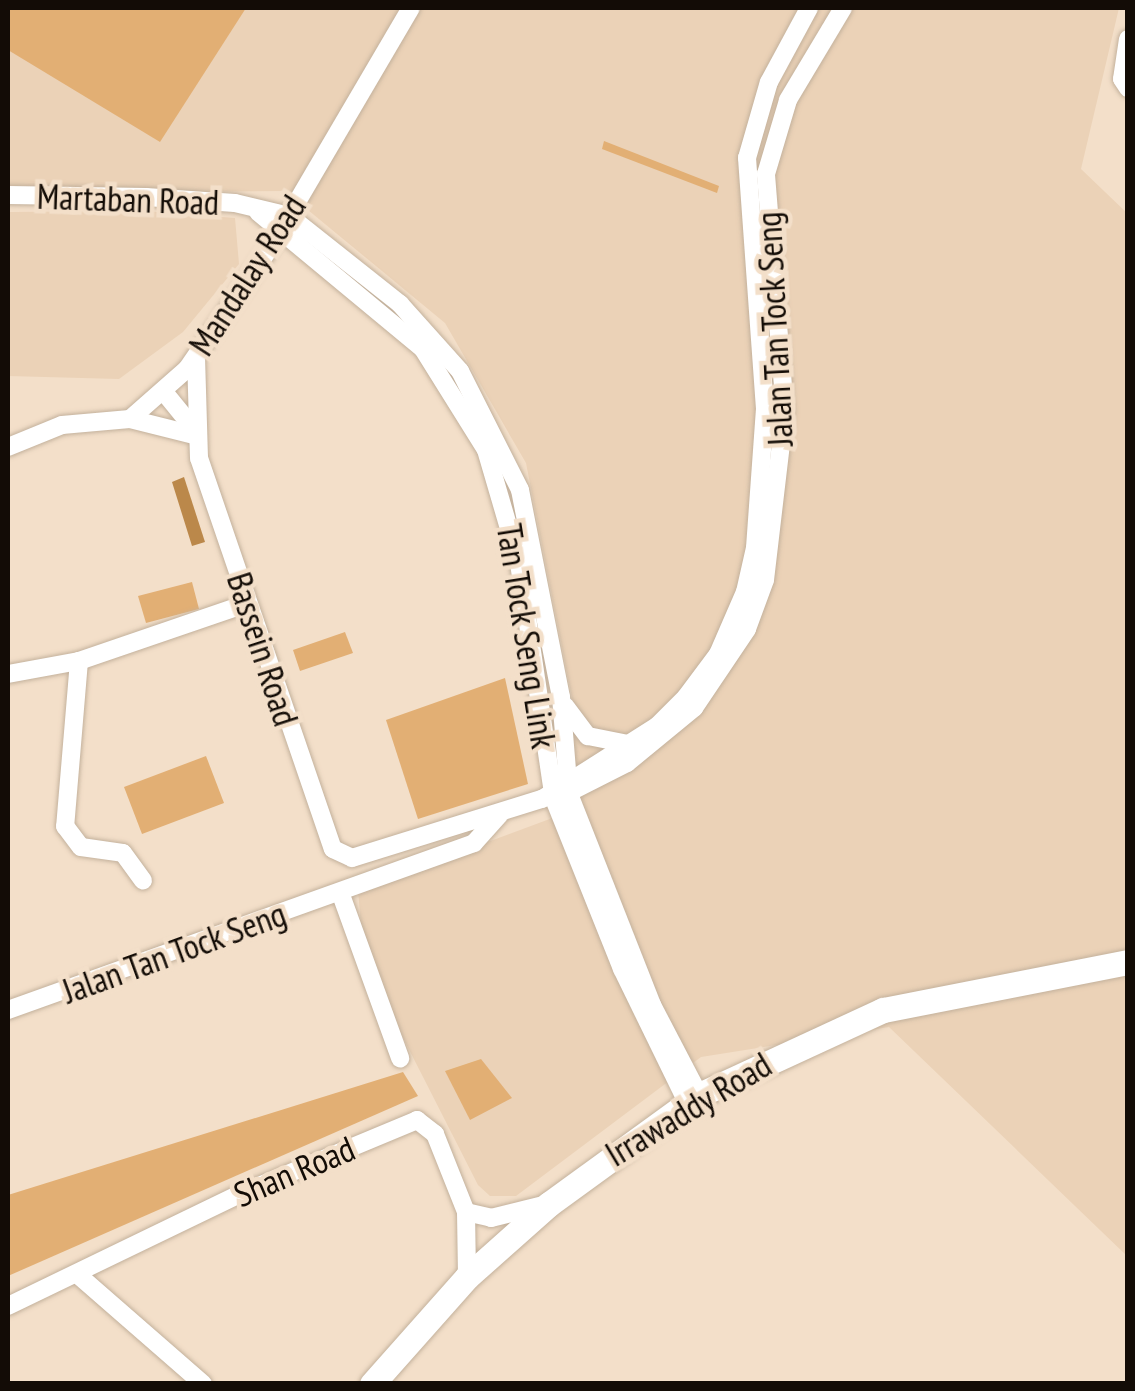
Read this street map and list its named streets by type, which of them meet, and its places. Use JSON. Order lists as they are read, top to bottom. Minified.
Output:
{"streets":{"street":["Martaban Road","Mandalay Road","Jalan Tan Tock Seng","Tan Tock Seng Link","Bassein Road","Irrawaddy Road","Shan Road"]},"crossings":[["Martaban Road","Mandalay Road"],["Martaban Road","Tan Tock Seng Link"],["Mandalay Road","Tan Tock Seng Link"],["Mandalay Road","Bassein Road"],["Jalan Tan Tock Seng","Tan Tock Seng Link"],["Jalan Tan Tock Seng","Bassein Road"],["Tan Tock Seng Link","Irrawaddy Road"],["Irrawaddy Road","Shan Road"]]}
